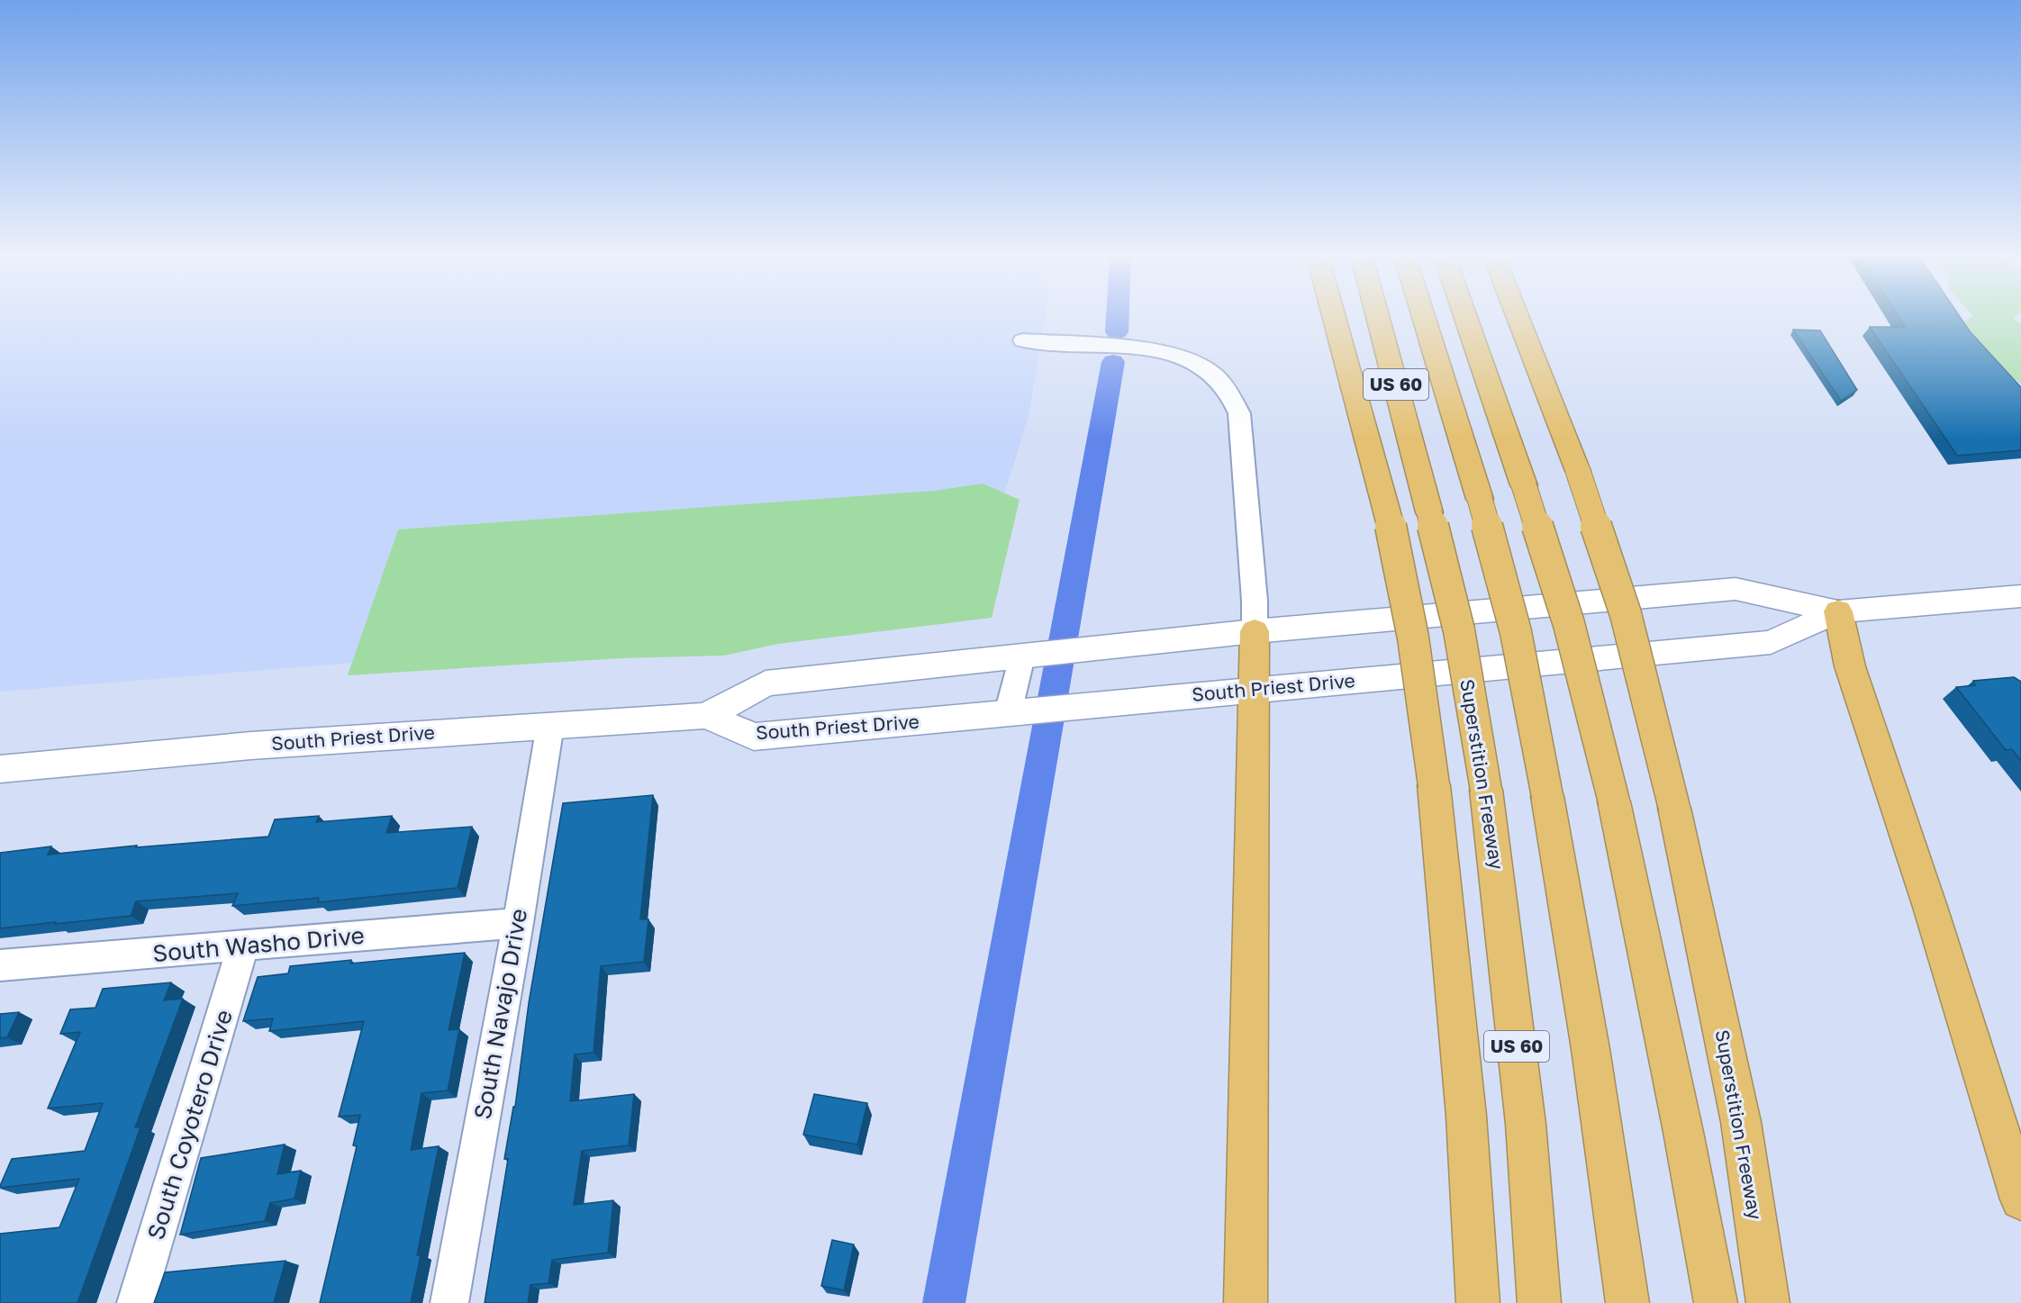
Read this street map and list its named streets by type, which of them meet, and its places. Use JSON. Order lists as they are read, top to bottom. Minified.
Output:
{"streets":{"highway":["US 60","Superstition Freeway"],"main road":["South Priest Drive"],"street":["South Washo Drive","South Navajo Drive","South Coyotero Drive"]},"crossings":[["South Priest Drive","South Navajo Drive"],["South Washo Drive","South Navajo Drive"],["South Washo Drive","South Coyotero Drive"]]}
